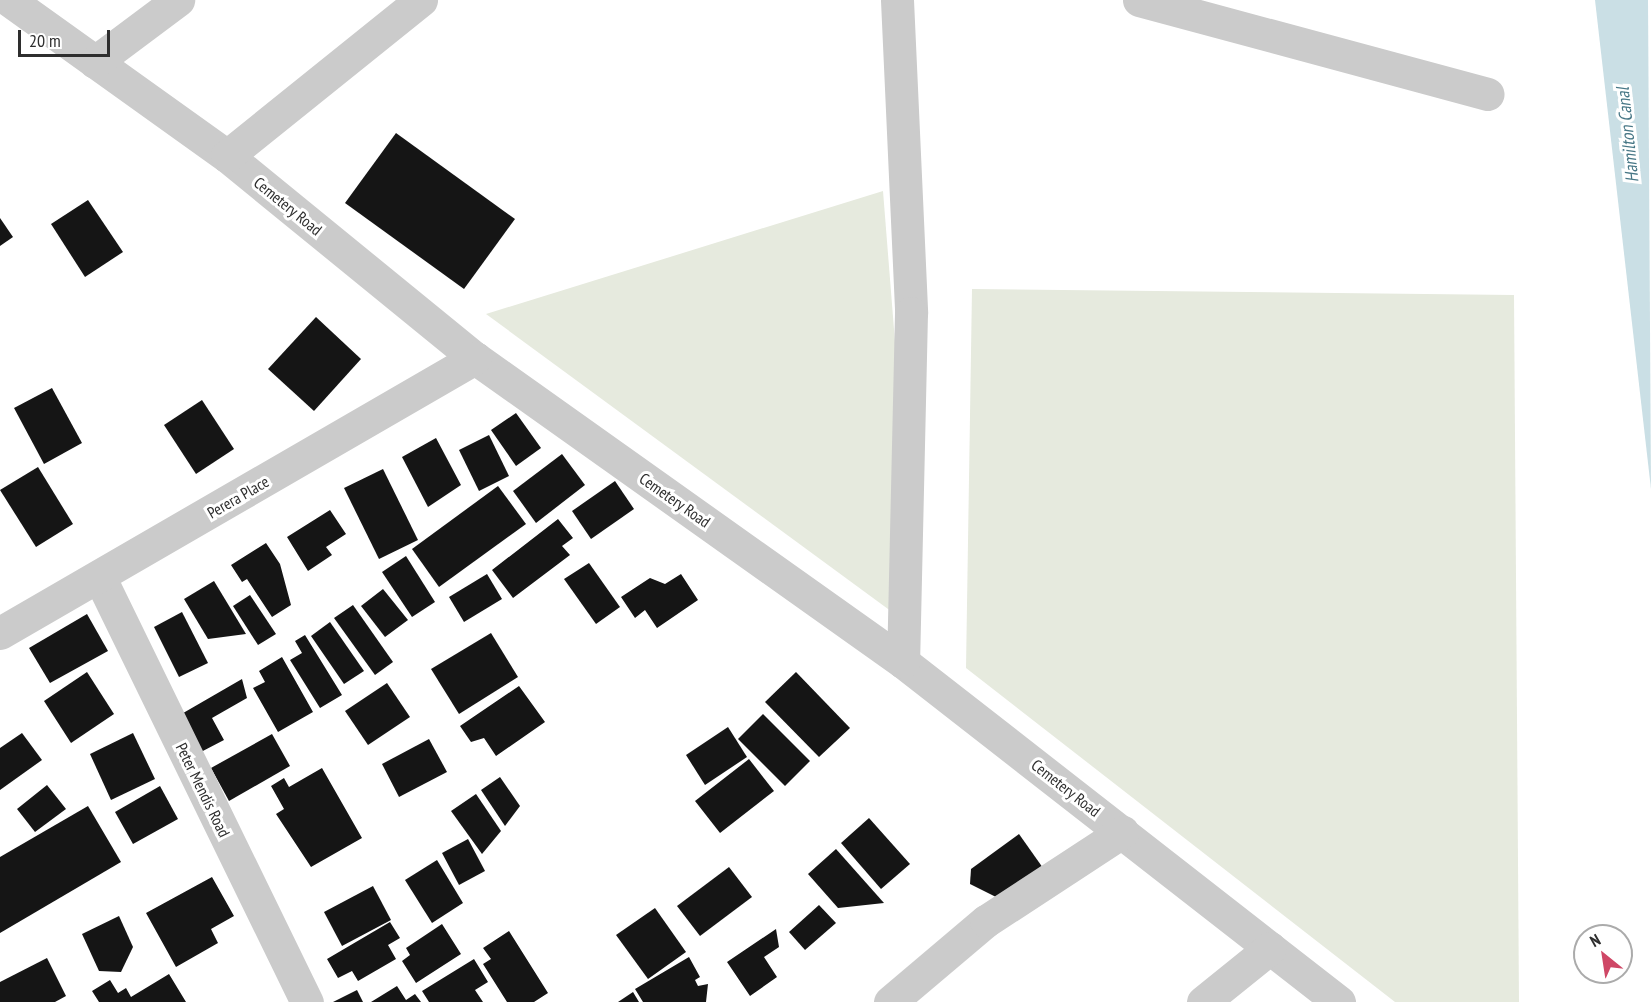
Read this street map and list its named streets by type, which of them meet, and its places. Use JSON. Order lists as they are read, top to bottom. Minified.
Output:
{"streets":{"street":["Cemetery Road","Perera Place","Peter Mendis Road"]},"crossings":[["Cemetery Road","Perera Place"],["Perera Place","Peter Mendis Road"]],"water":["Hamilton Canal"],"scale_bar":"20 m","north":"top left"}
